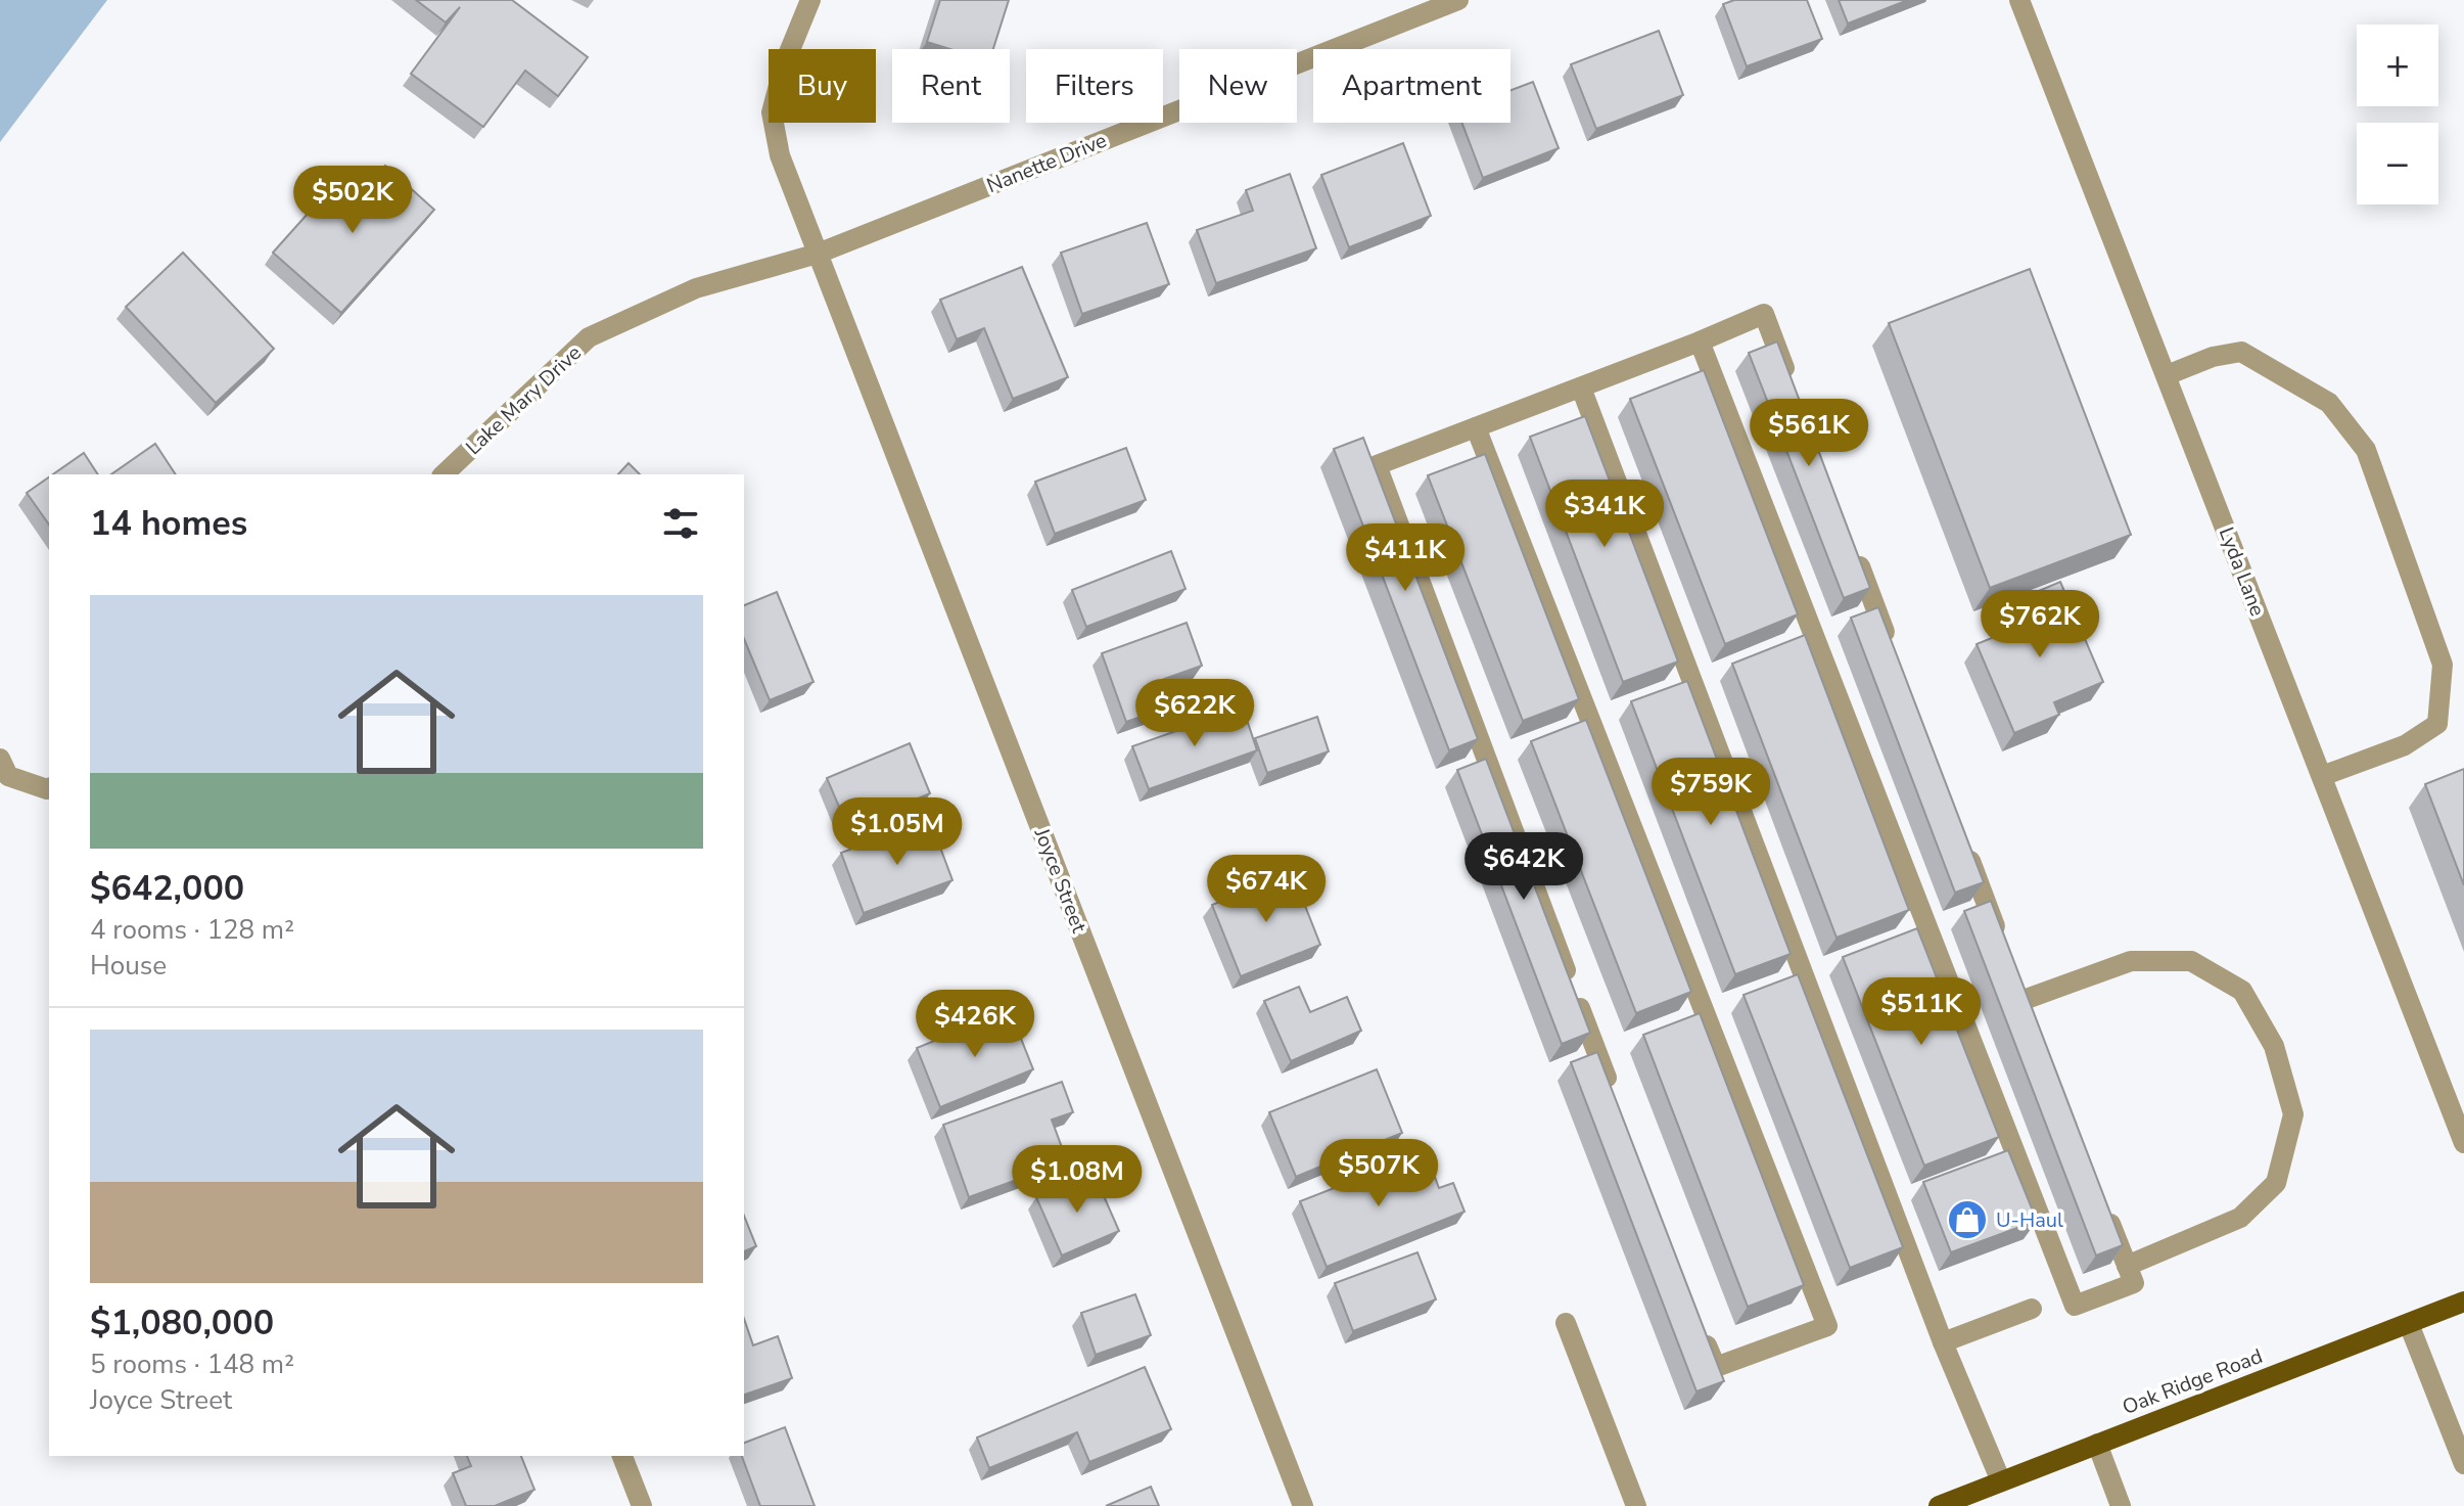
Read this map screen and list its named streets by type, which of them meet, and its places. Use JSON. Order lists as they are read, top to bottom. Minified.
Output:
{"streets":{"main road":["Oak Ridge Road"],"street":["Nanette Drive","Lake Mary Drive","Lyda Lane","Joyce Street"]},"crossings":[["Nanette Drive","Lake Mary Drive"],["Nanette Drive","Joyce Street"],["Lake Mary Drive","Joyce Street"]],"places":{"shop":["U-Haul"]},"page":{"map_buttons":["+","−"],"chip":["Buy","Rent","Filters","New","Apartment"],"price":["$502K","$561K","$341K","$411K","$762K","$622K","$759K","$1.05M","$642K","$674K","$511K","$426K","$507K","$1.08M"],"heading":"14 homes","list":[{"name":"$642,000","note":"4 rooms · 128 m² · House"},{"name":"$1,080,000","note":"5 rooms · 148 m² · Joyce Street"}]}}
